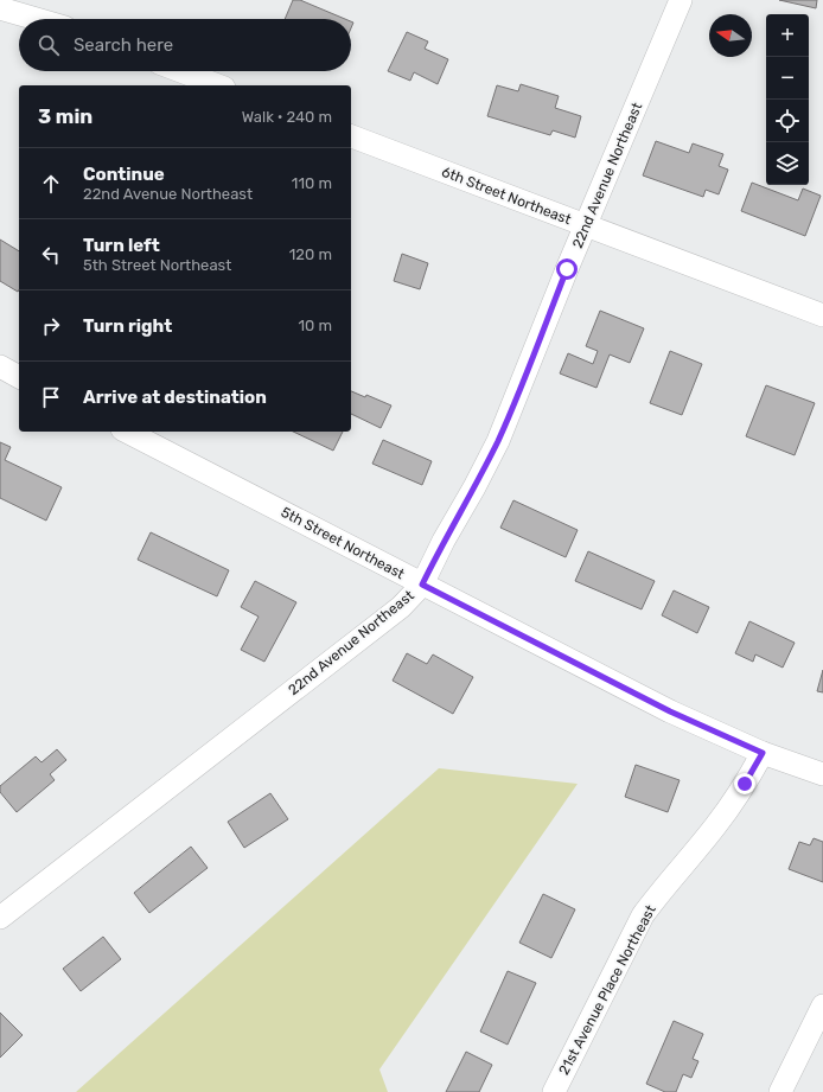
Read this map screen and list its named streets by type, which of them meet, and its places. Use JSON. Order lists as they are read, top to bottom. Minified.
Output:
{"streets":{"street":["22nd Avenue Northeast","6th Street Northeast","5th Street Northeast","21st Avenue Place Northeast"]},"crossings":[["22nd Avenue Northeast","6th Street Northeast"],["22nd Avenue Northeast","5th Street Northeast"],["5th Street Northeast","21st Avenue Place Northeast"]],"north":"left","page":{"map_buttons":["+","−"],"search":"Search here","heading":["3 min","Walk · 240 m"],"list":[["Continue","22nd Avenue Northeast","110 m"],["Turn left","5th Street Northeast","120 m"],["Turn right","10 m"],"Arrive at destination"]}}
